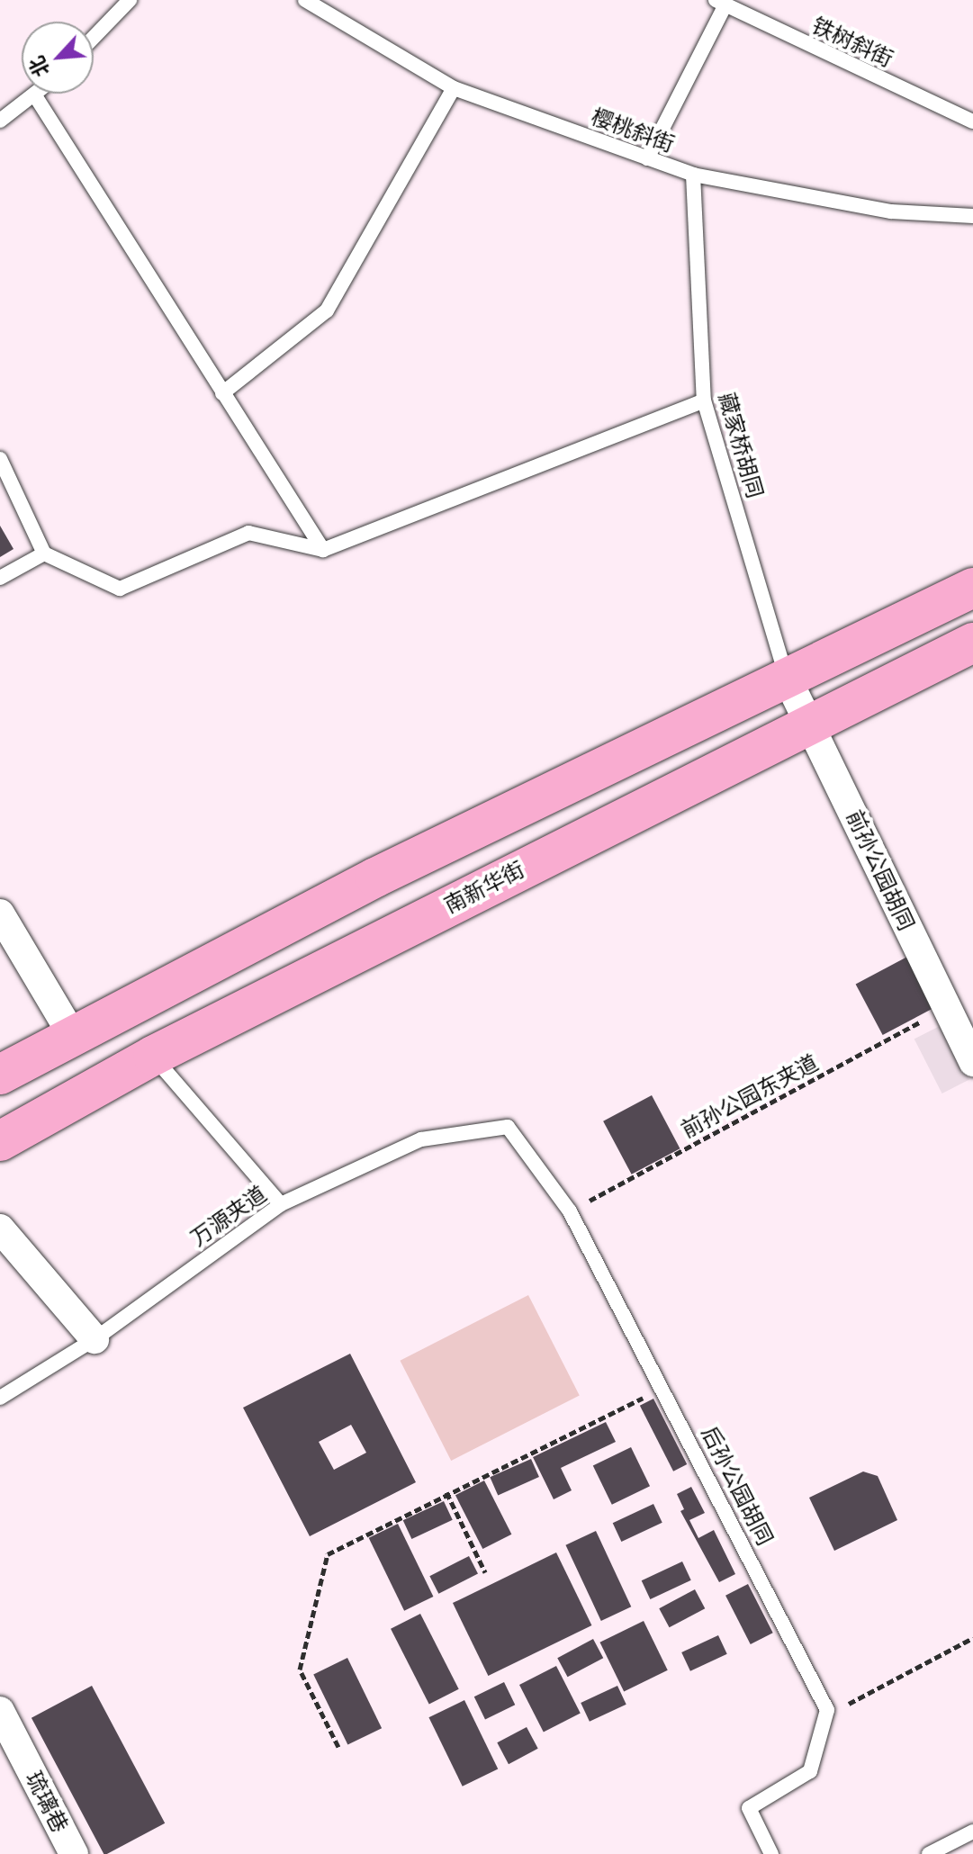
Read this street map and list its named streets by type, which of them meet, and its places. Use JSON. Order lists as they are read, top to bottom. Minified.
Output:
{"streets":{"main road":["南新华街"],"street":["前孙公园胡同","琉璃巷"],"lane":["铁树斜街","樱桃斜街","藏家桥胡同","万源夹道","后孙公园胡同"],"path":["前孙公园东夹道"]},"crossings":[["樱桃斜街","藏家桥胡同"],["藏家桥胡同","前孙公园胡同"],["前孙公园胡同","南新华街"],["前孙公园胡同","前孙公园东夹道"],["前孙公园东夹道","后孙公园胡同"],["万源夹道","后孙公园胡同"]],"north":"bottom left"}
